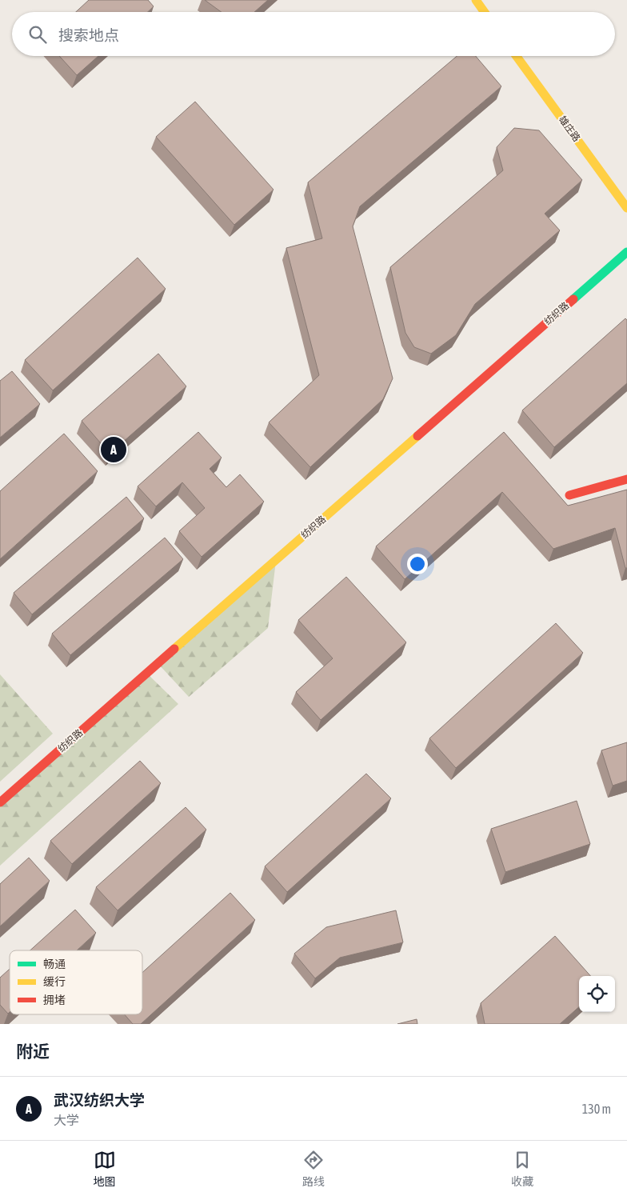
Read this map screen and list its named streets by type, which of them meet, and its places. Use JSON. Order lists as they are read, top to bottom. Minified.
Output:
{"streets":{"main road":["雄庄路","纺织路"]},"legend":["畅通","缓行","拥堵"],"page":{"search":"搜索地点","pins":"A","heading":"附近","list":[{"mark":"A","name":"武汉纺织大学","note":"大学","value":"130 m"}],"nav":["地图","路线","收藏"]}}
